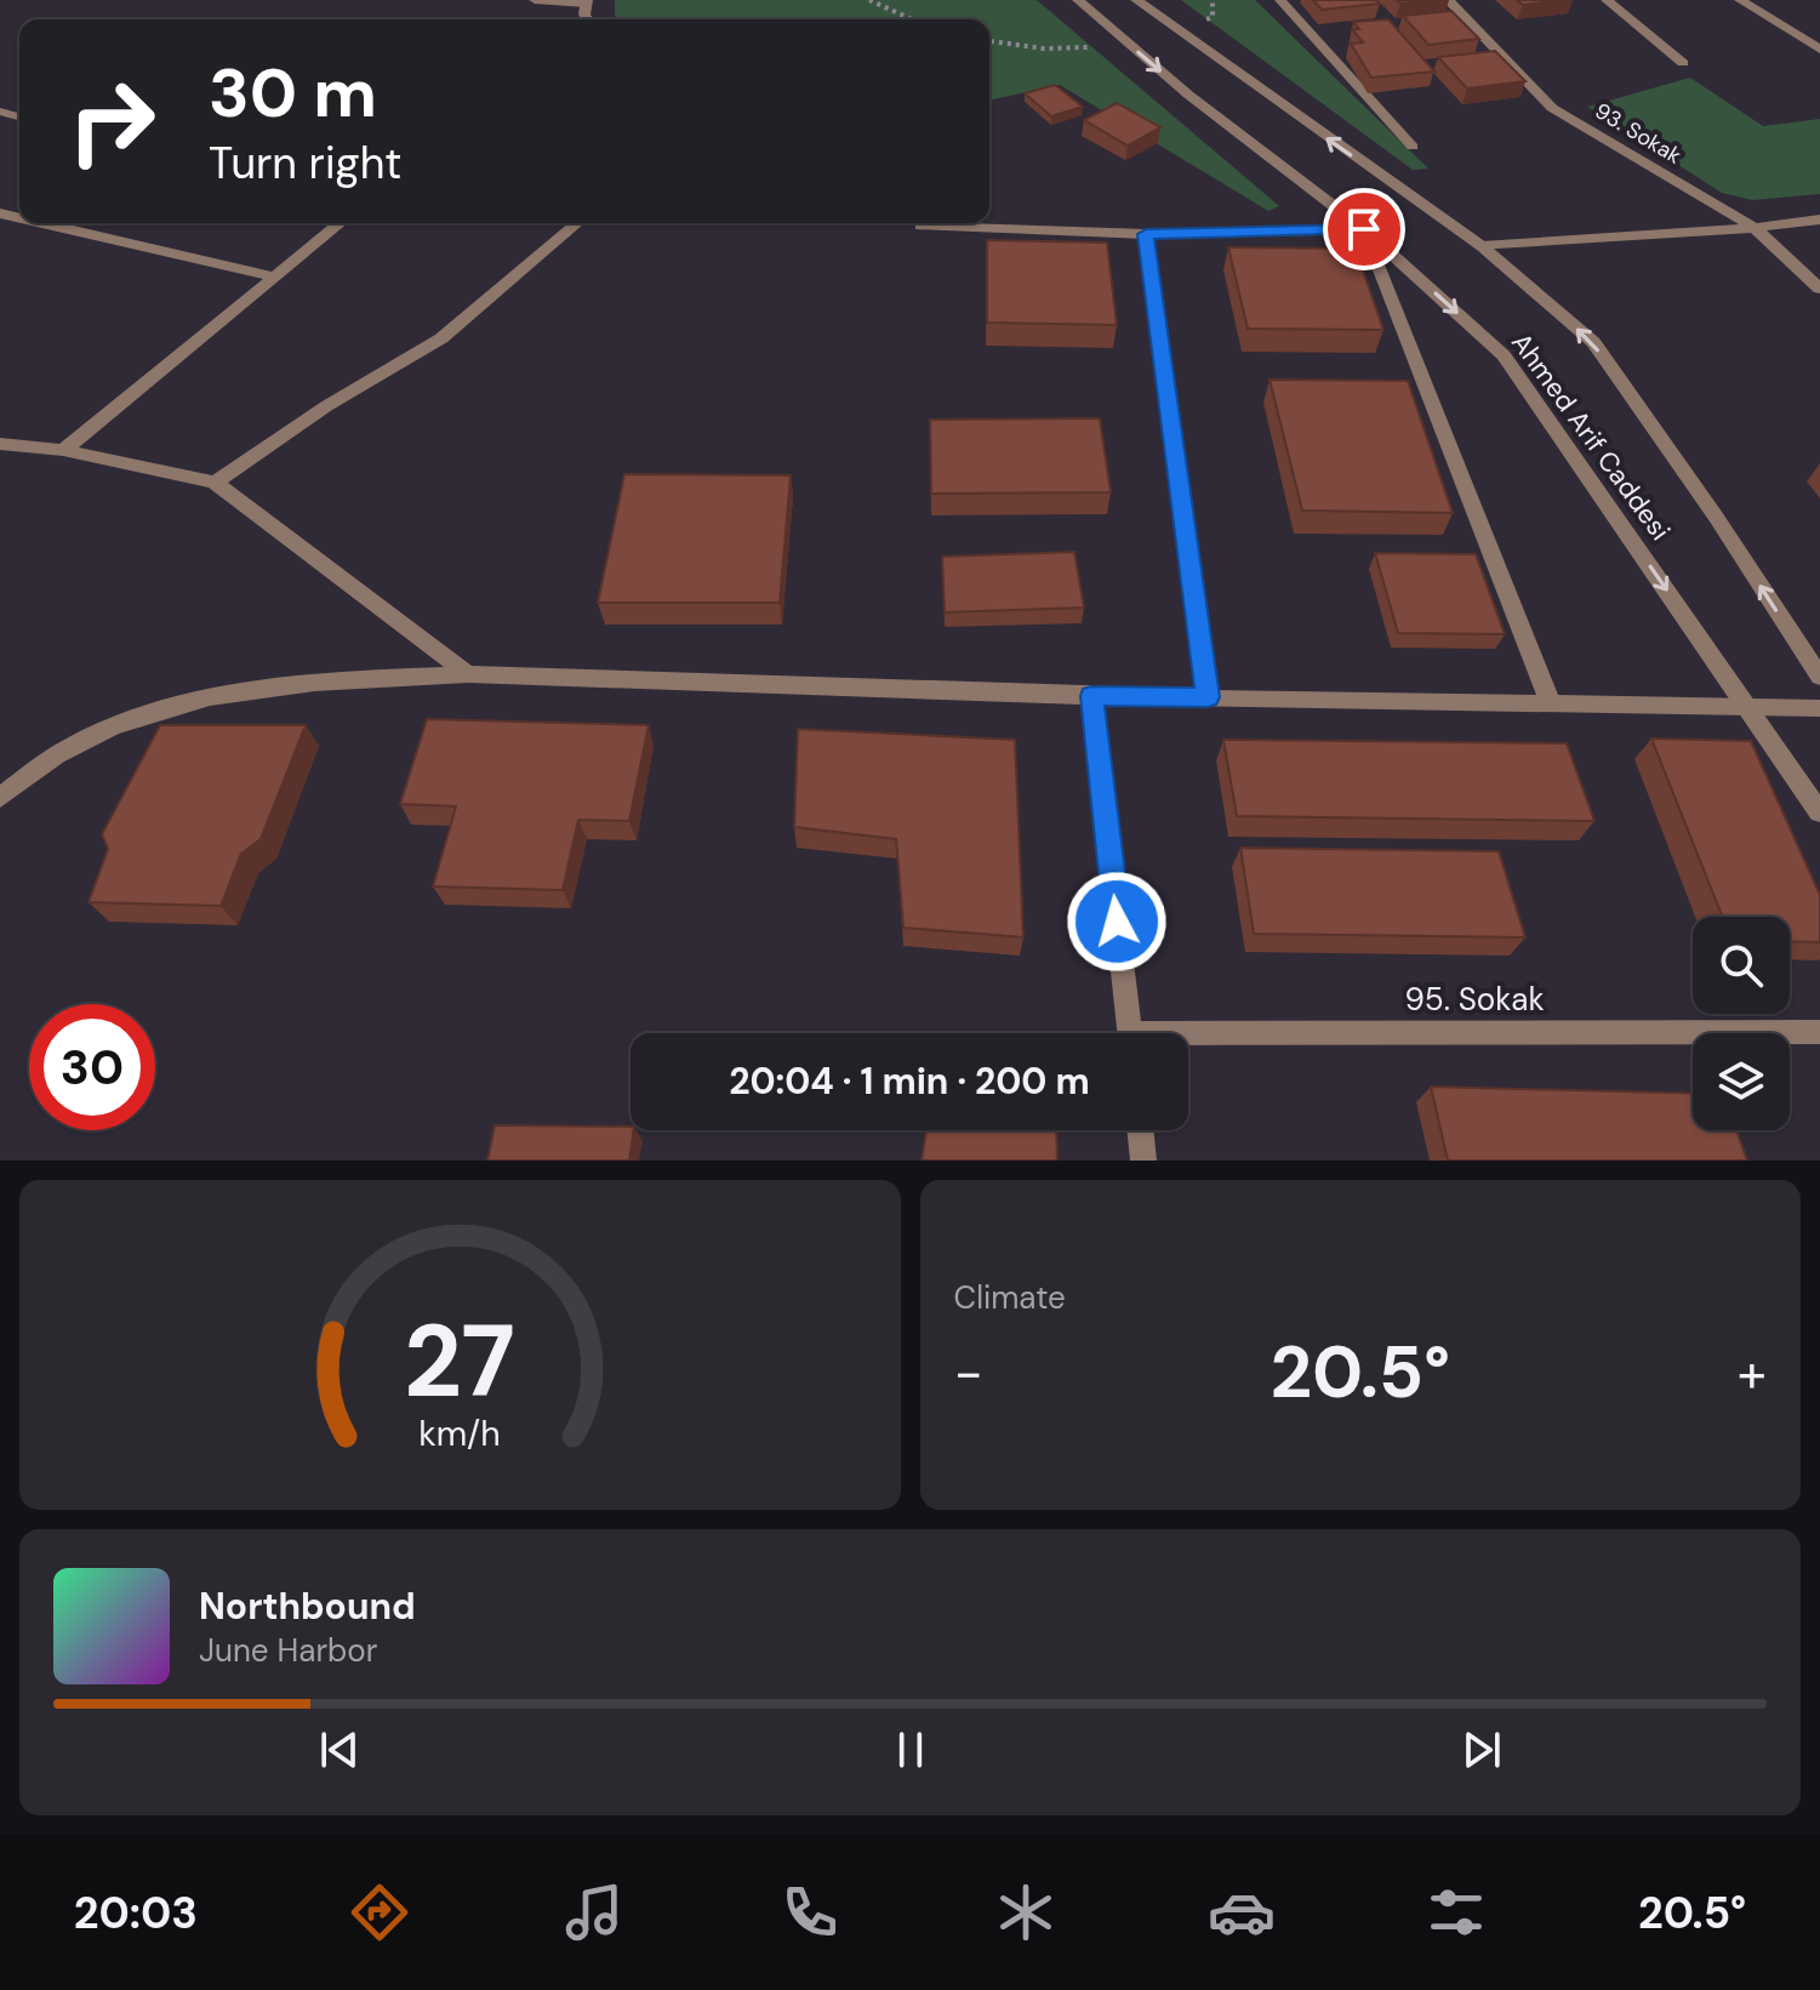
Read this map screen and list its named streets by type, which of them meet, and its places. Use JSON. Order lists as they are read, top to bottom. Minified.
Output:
{"streets":{"street":["93. Sokak","Ahmed Arif Caddesi","95. Sokak"]},"page":{"turn":["30 m","Turn right"],"limit":"30","trip":"20:04 · 1 min · 200 m","tile":"Climate","heat":["−","20.5°","+"],"song":["Northbound","June Harbor"],"tabs":["20:03","20.5°"],"gauge":["27","km/h"]}}
